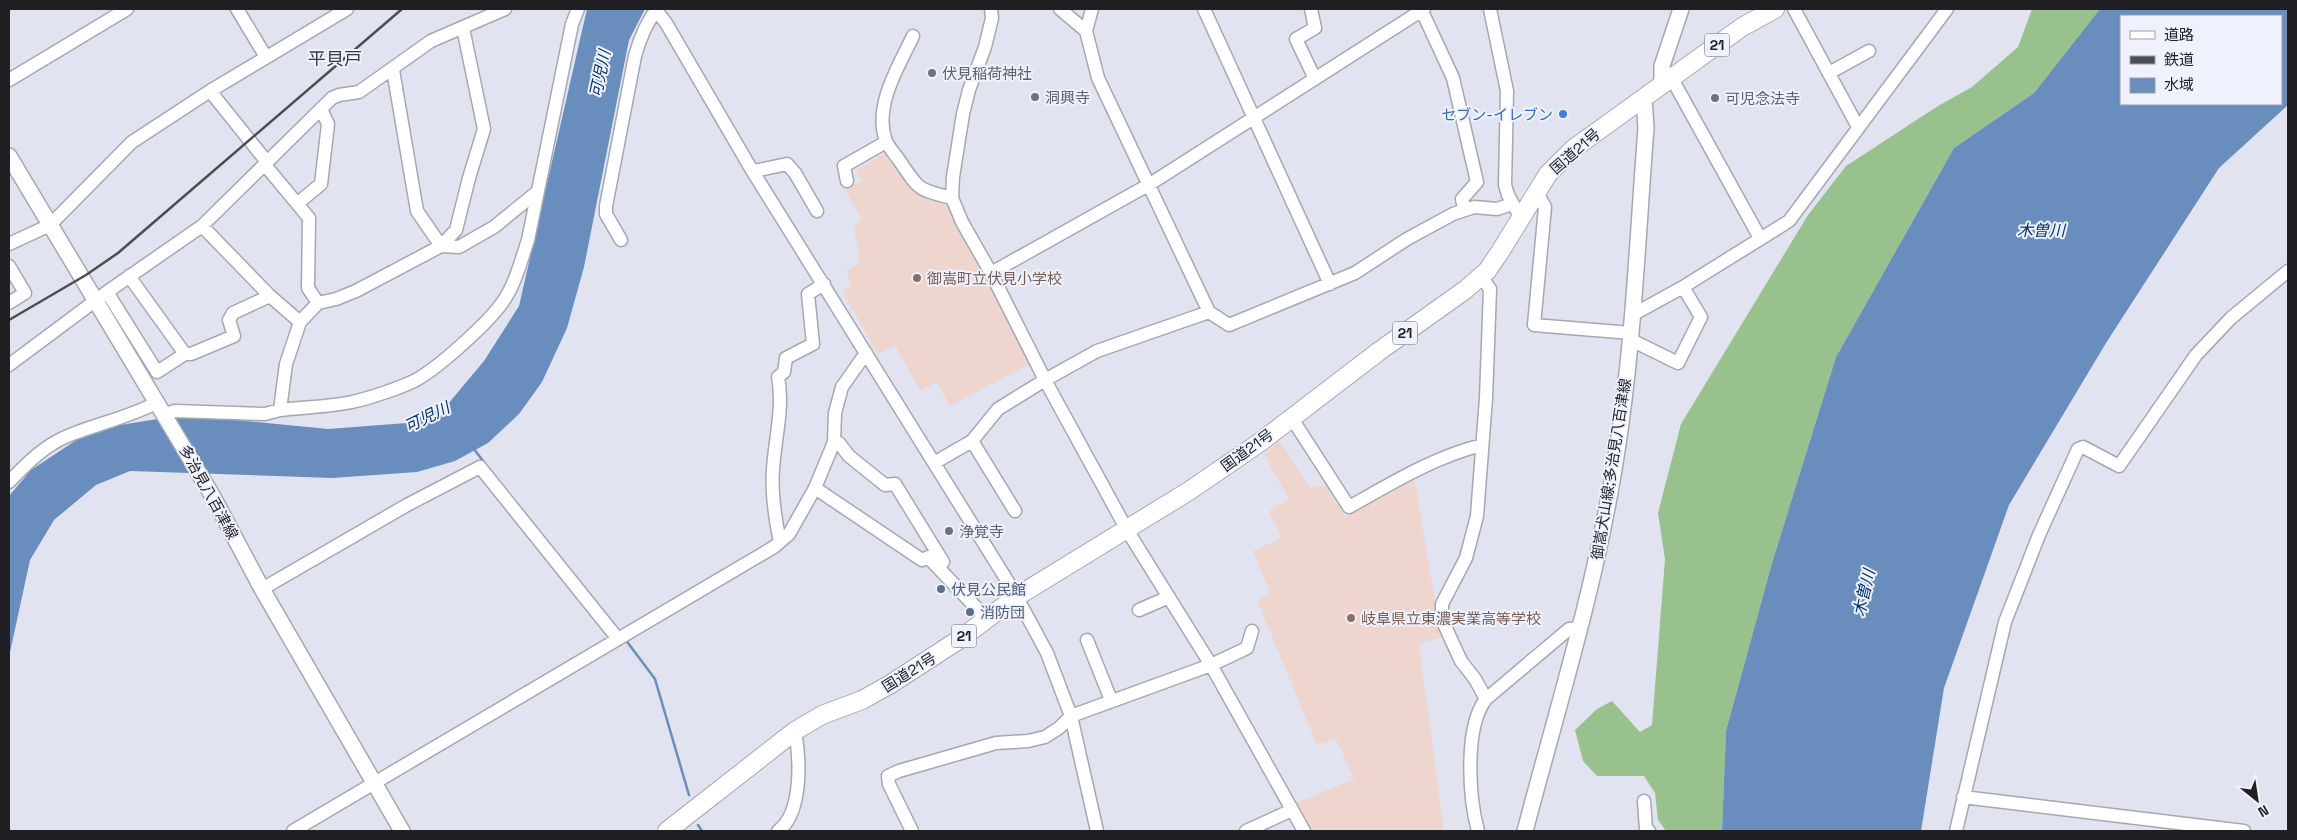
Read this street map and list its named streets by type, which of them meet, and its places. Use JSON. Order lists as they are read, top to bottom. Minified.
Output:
{"streets":{"highway":["21","国道21号"],"main road":["御嵩犬山線;多治見八百津線","多治見八百津線"]},"crossings":[["国道21号","御嵩犬山線;多治見八百津線"]],"districts":["平貝戸"],"water":["可児川","木曽川"],"places":["伏見稲荷神社","洞興寺","可児念法寺","セブン-イレブン","御嵩町立伏見小学校","浄覚寺","伏見公民館","消防団","岐阜県立東濃実業高等学校"],"legend":["道路","鉄道","水域"],"north":"bottom right"}
